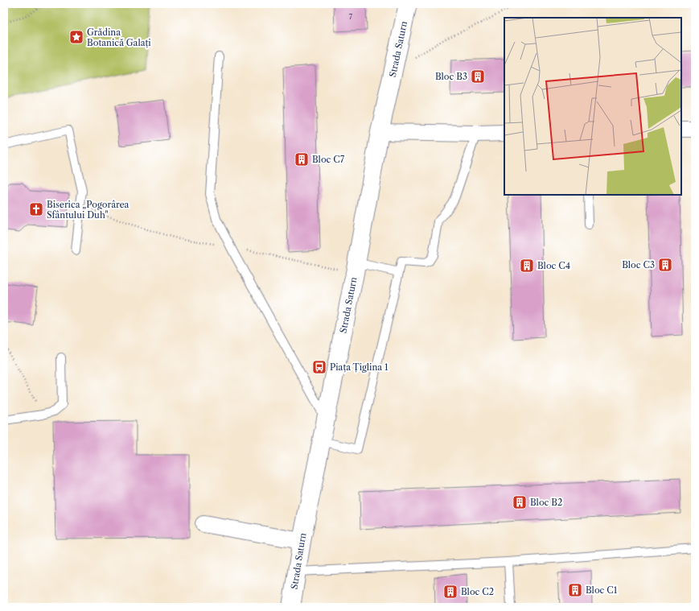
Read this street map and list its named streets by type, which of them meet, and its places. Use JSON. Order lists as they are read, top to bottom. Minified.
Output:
{"streets":{"street":["Strada Saturn"]},"places":{"place":["Grădina Botanică Galați"],"building":["Bloc B3","Bloc C7","Bloc C3","Bloc C4","Bloc B2","Bloc C1","Bloc C2"],"church":["Biserica „Pogorârea Sfântului Duh\""],"bus stop":["Piața Țiglina 1"]},"house_numbers":["7"]}
